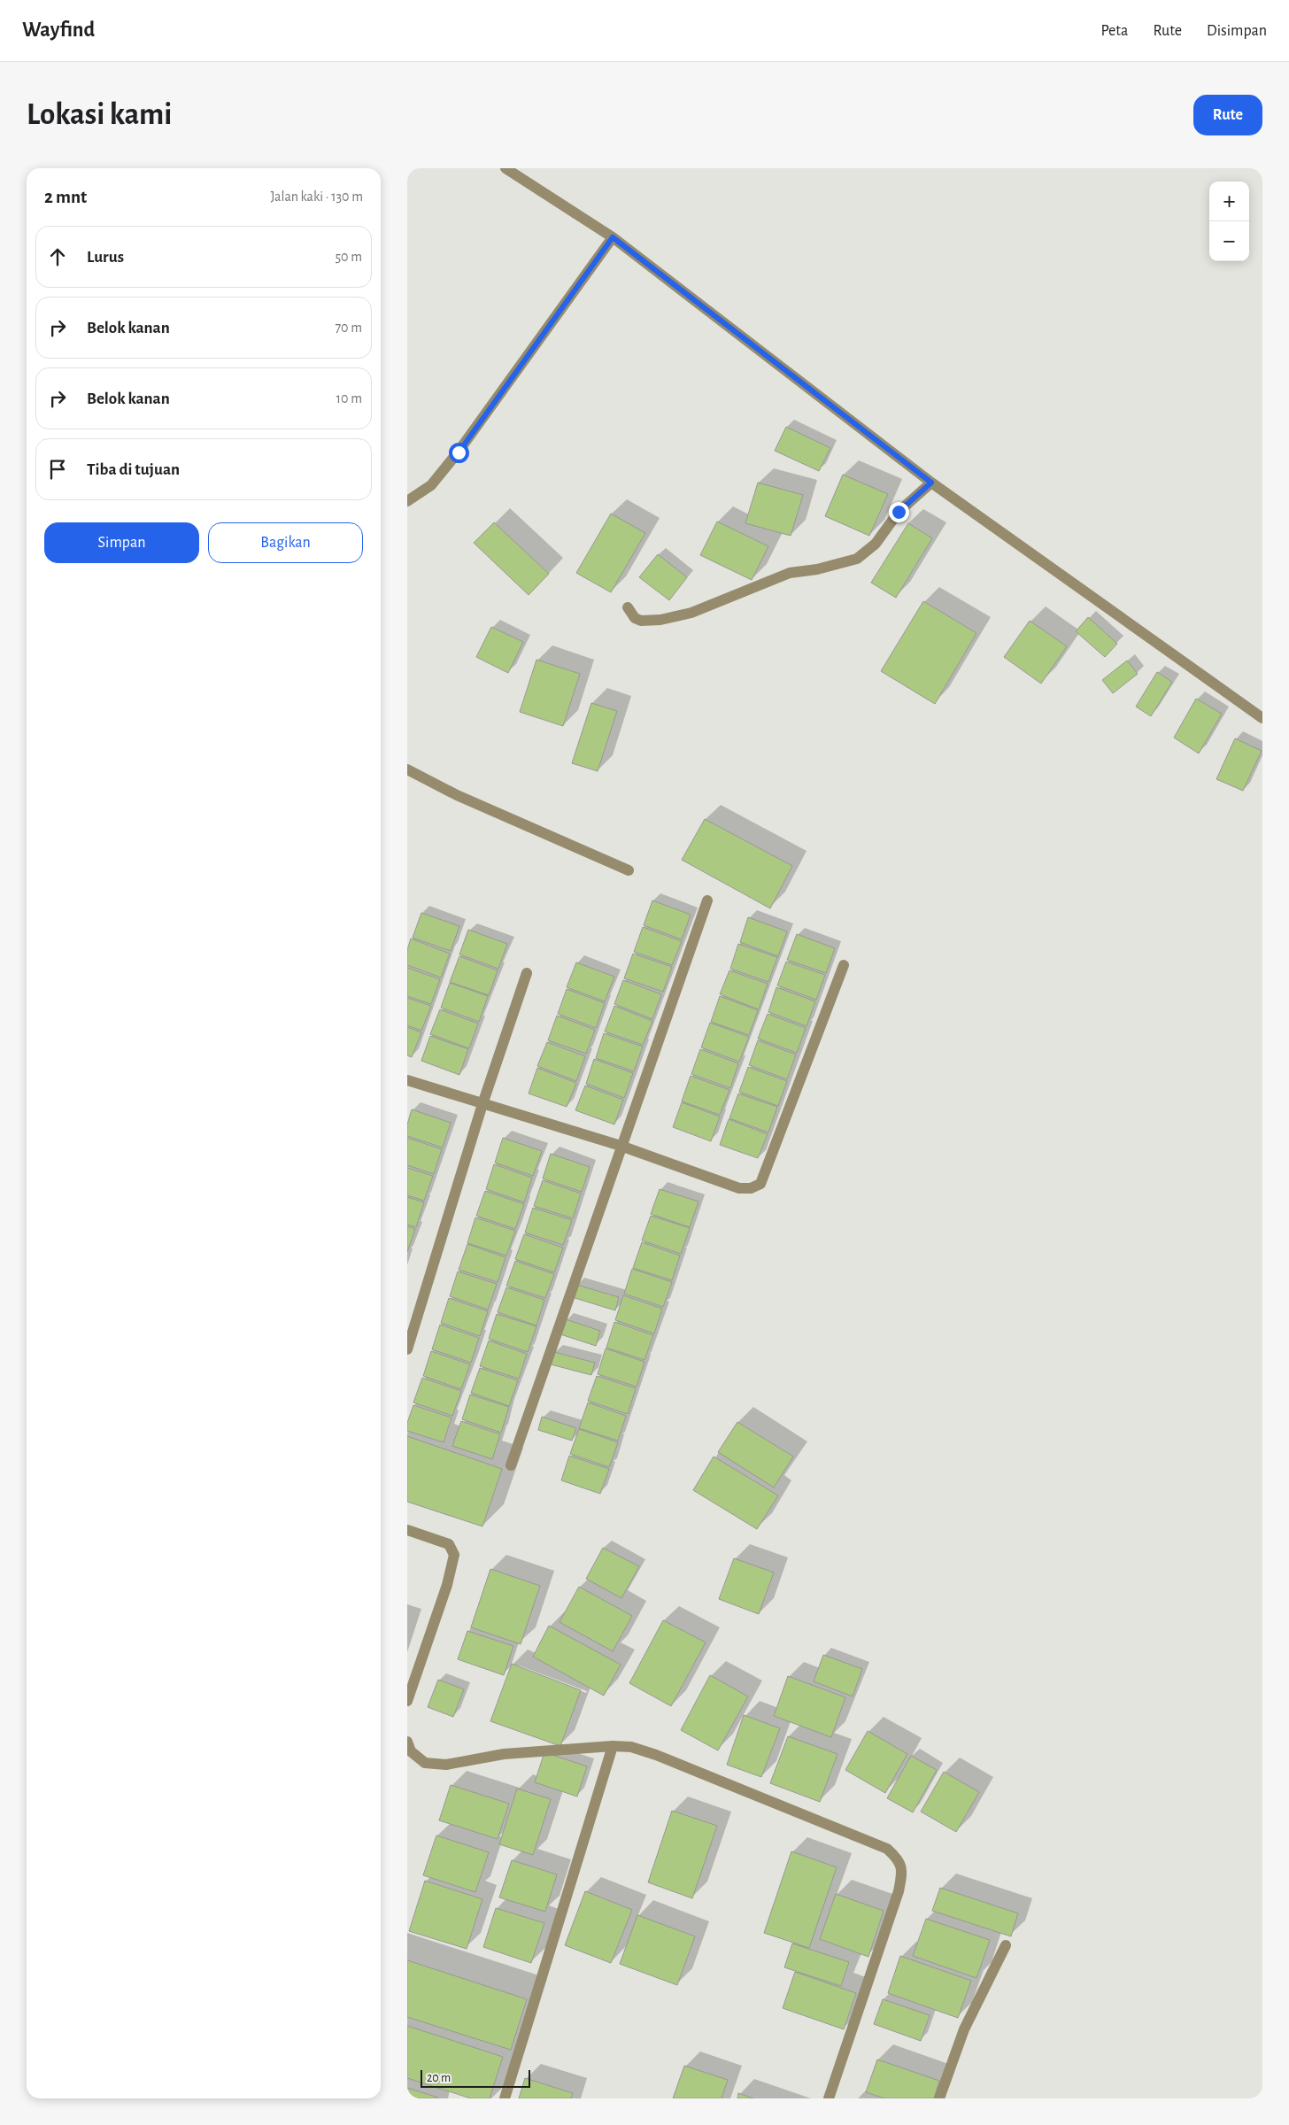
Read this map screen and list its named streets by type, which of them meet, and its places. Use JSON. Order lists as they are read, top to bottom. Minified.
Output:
{"scale_bar":"20 m","page":{"header":"Wayfind","nav":["Peta","Rute","Disimpan"],"buttons":["Rute",["Simpan","Bagikan"]],"title":"Lokasi kami","heading":["2 mnt","Jalan kaki · 130 m"],"map_buttons":["+","−"],"list":[["Lurus","50 m"],["Belok kanan","70 m"],["Belok kanan","10 m"],"Tiba di tujuan"],"scale":"20 m"}}
